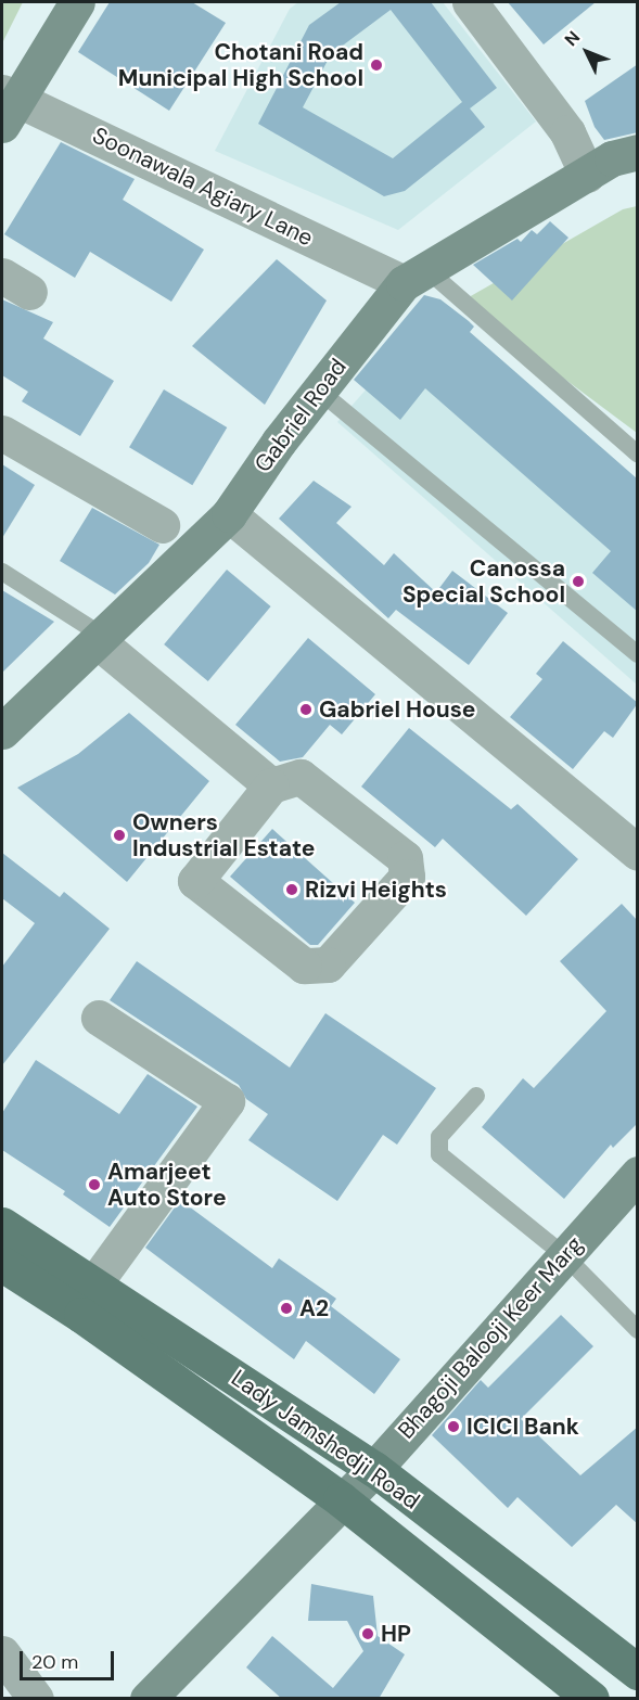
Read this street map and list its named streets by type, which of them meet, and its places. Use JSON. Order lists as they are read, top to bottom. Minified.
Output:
{"streets":{"main road":["Lady Jamshedji Road"],"street":["Soonawala Agiary Lane","Gabriel Road","Bhagoji Balooji Keer Marg"]},"crossings":[["Soonawala Agiary Lane","Gabriel Road"],["Bhagoji Balooji Keer Marg","Lady Jamshedji Road"]],"places":["Chotani Road Municipal High School","Canossa Special School","Gabriel House","Owners Industrial Estate","Rizvi Heights","Amarjeet Auto Store","A2","ICICI Bank","HP"],"scale_bar":"20 m","north":"top left"}
